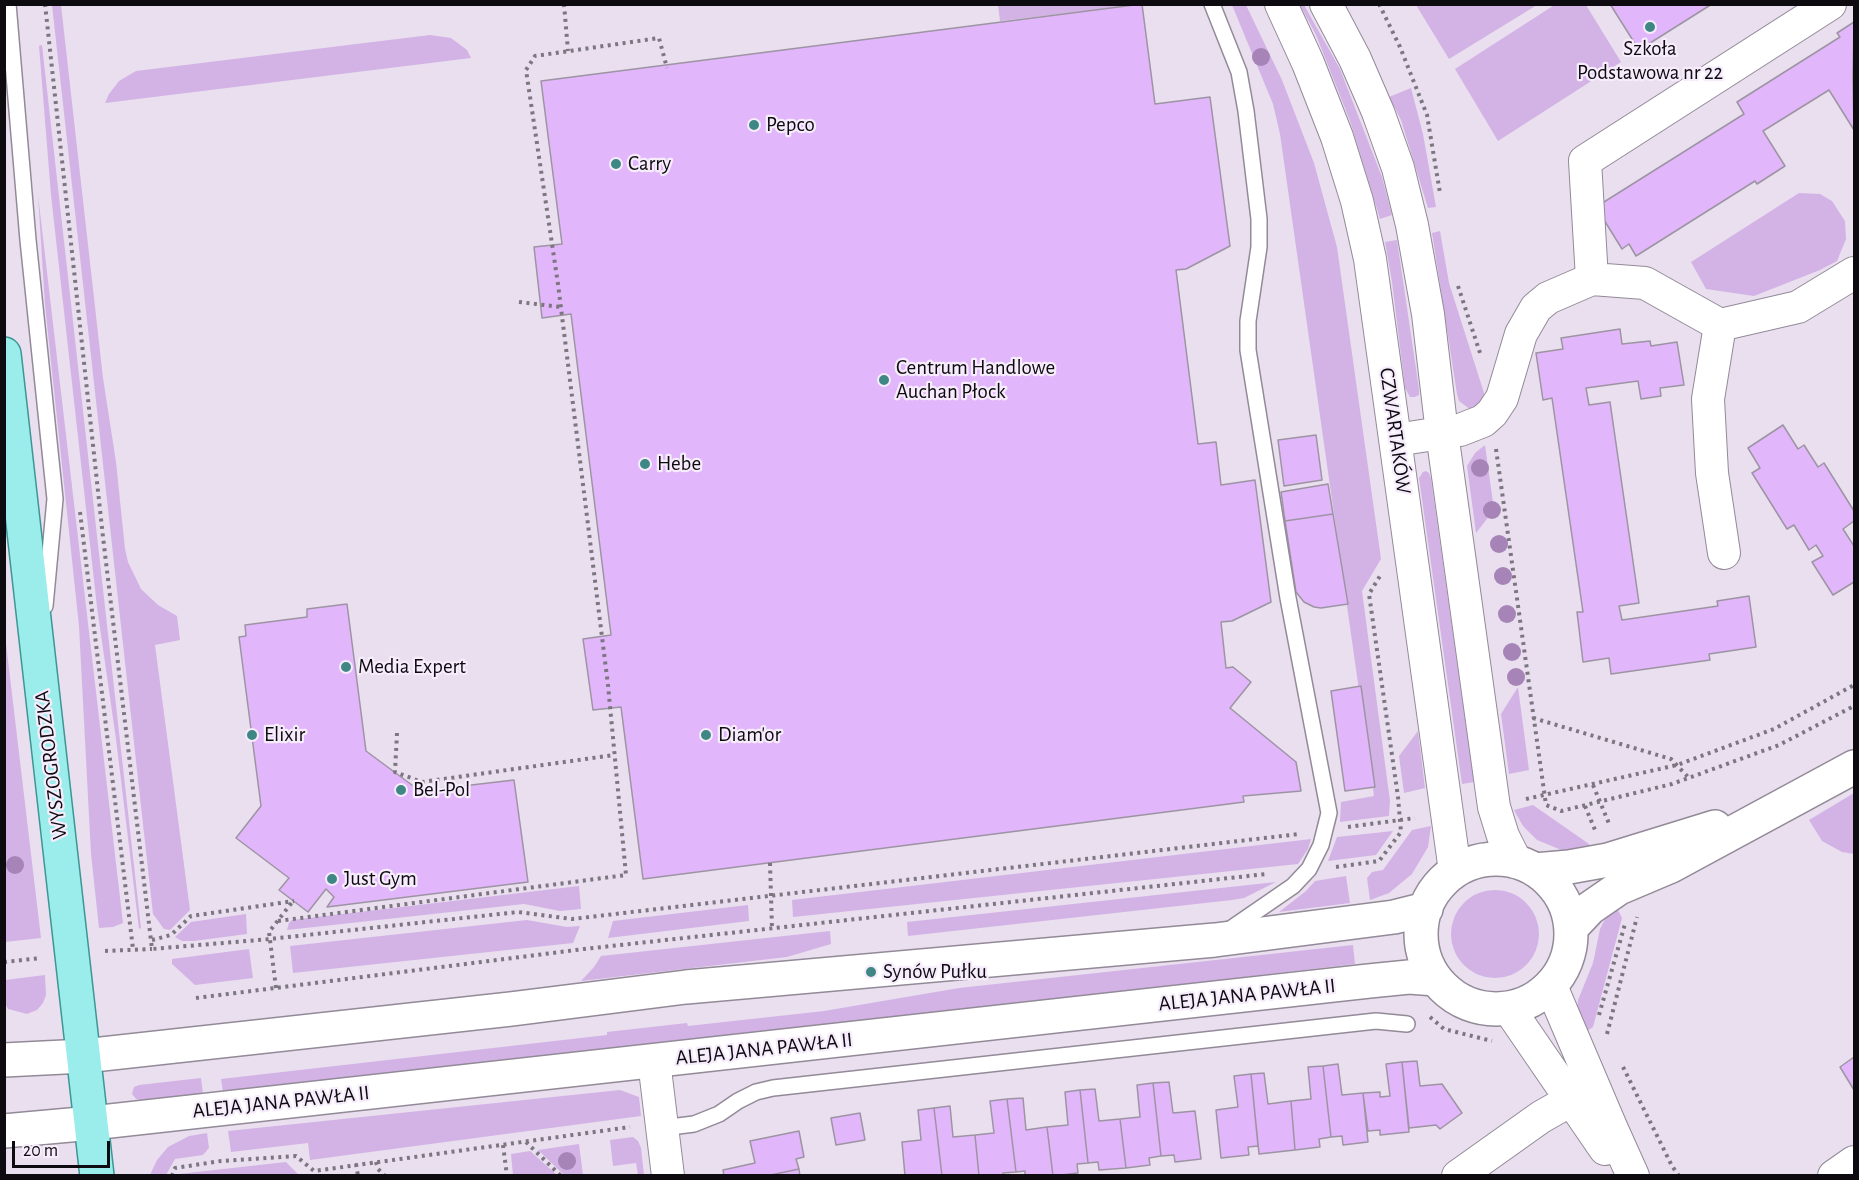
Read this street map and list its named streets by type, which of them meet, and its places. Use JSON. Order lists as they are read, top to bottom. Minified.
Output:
{"streets":{"main road":["WYSZOGRODZKA"],"street":["CZWARTAKÓW","ALEJA JANA PAWŁA II"]},"crossings":[["CZWARTAKÓW","ALEJA JANA PAWŁA II"],["WYSZOGRODZKA","ALEJA JANA PAWŁA II"]],"places":["Szkoła Podstawowa nr 22","Pepco","Carry","Centrum Handlowe Auchan Płock","Hebe","Media Expert","Elixir","Diam'or","Bel-Pol","Just Gym","Synów Pułku"],"scale_bar":"20 m"}
